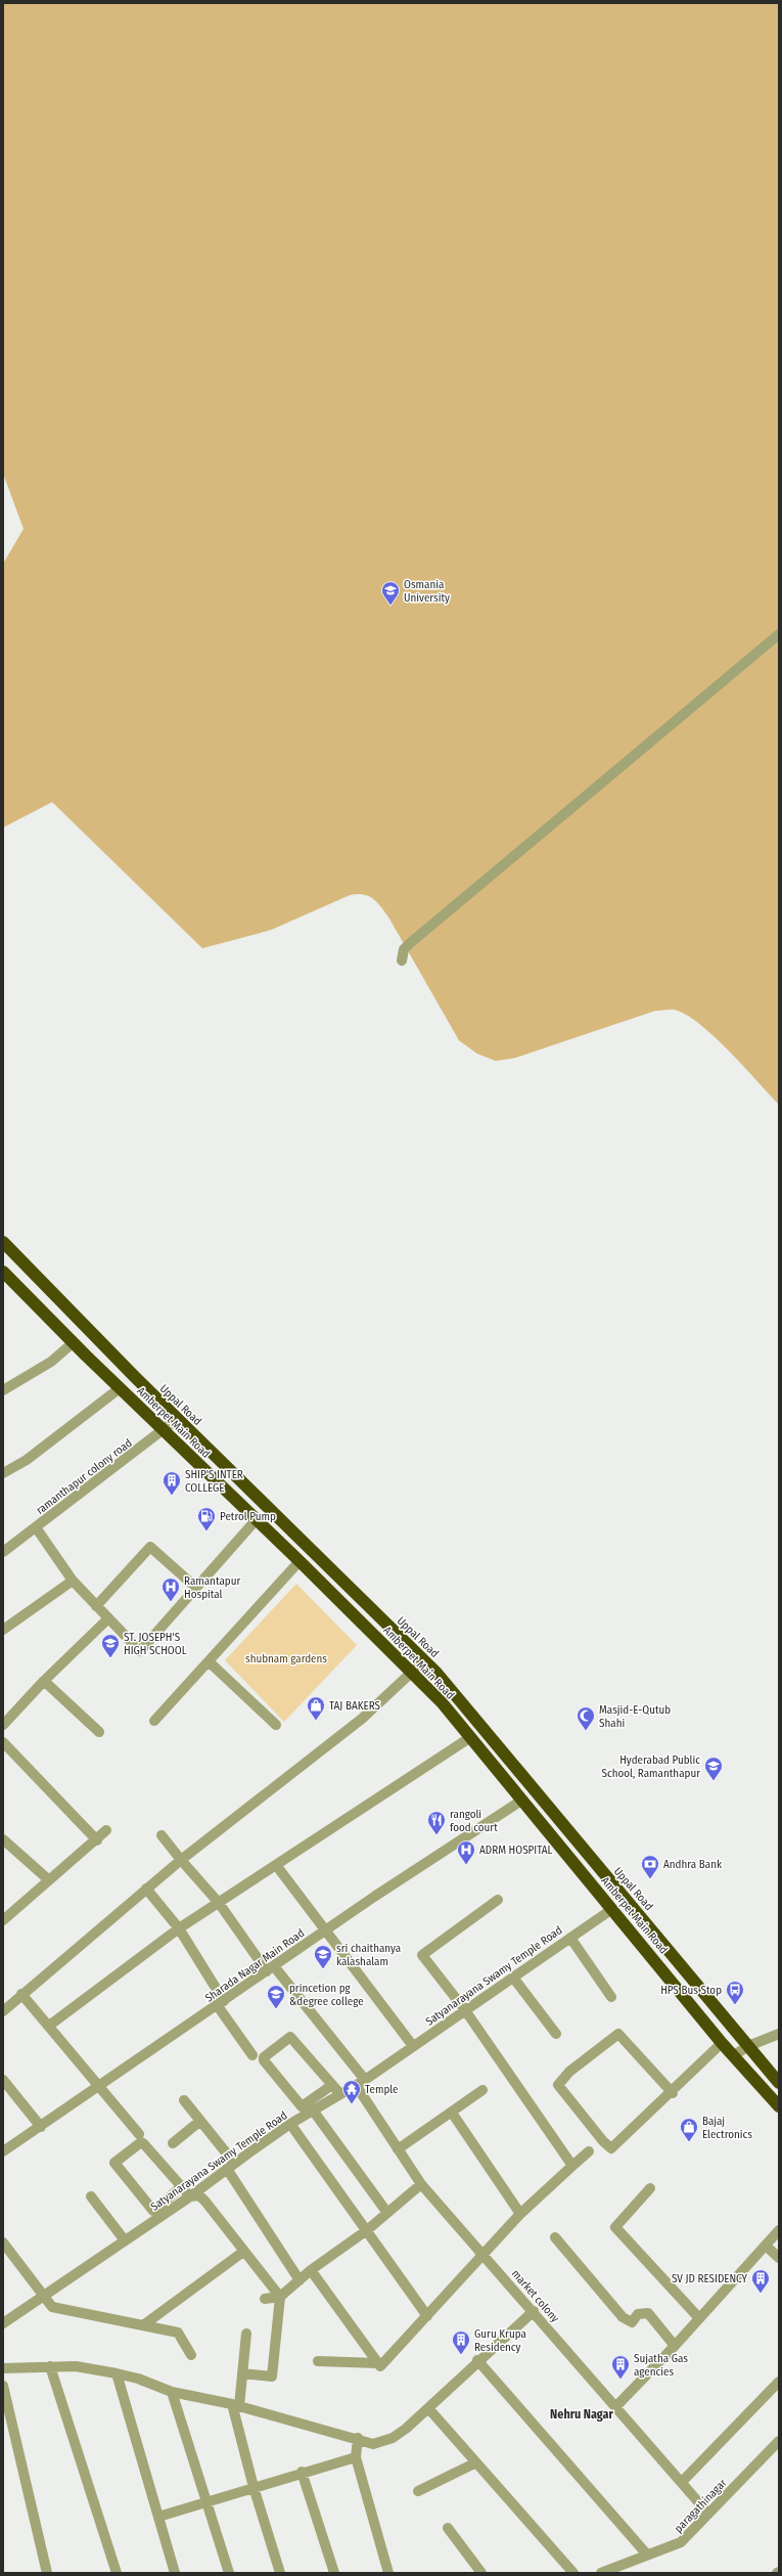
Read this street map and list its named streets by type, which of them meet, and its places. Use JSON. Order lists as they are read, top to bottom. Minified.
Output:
{"streets":{"highway":["Uppal Road","Amberpet Main Road"],"street":["ramanthapur colony road","Sharada Nagar Main Road","Satyanarayana Swamy Temple Road","market colony","paragathinagar"]},"crossings":[["Uppal Road","ramanthapur colony road"],["Amberpet Main Road","ramanthapur colony road"],["Amberpet Main Road","Sharada Nagar Main Road"],["Amberpet Main Road","Satyanarayana Swamy Temple Road"],["Sharada Nagar Main Road","market colony"],["Satyanarayana Swamy Temple Road","market colony"],["market colony","paragathinagar"]],"districts":["Nehru Nagar"],"parks":["shubnam gardens"],"places":{"school or university":["Osmania University","ST. JOSEPH'S HIGH SCHOOL","Hyderabad Public School, Ramanthapur","sri chaithanya kalashalam","princetion pg &degree college"],"building":["SHIP'S INTER COLLEGE","SV JD RESIDENCY","Guru Krupa Residency","Sujatha Gas agencies"],"fuel station":["Petrol Pump"],"hospital":["Ramantapur Hospital","ADRM HOSPITAL"],"shop":["TAJ BAKERS","Bajaj Electronics"],"mosque":["Masjid-E-Qutub Shahi"],"restaurant":["rangoli food court"],"bank":["Andhra Bank"],"bus stop":["HPS Bus Stop"],"temple":["Temple"]}}
